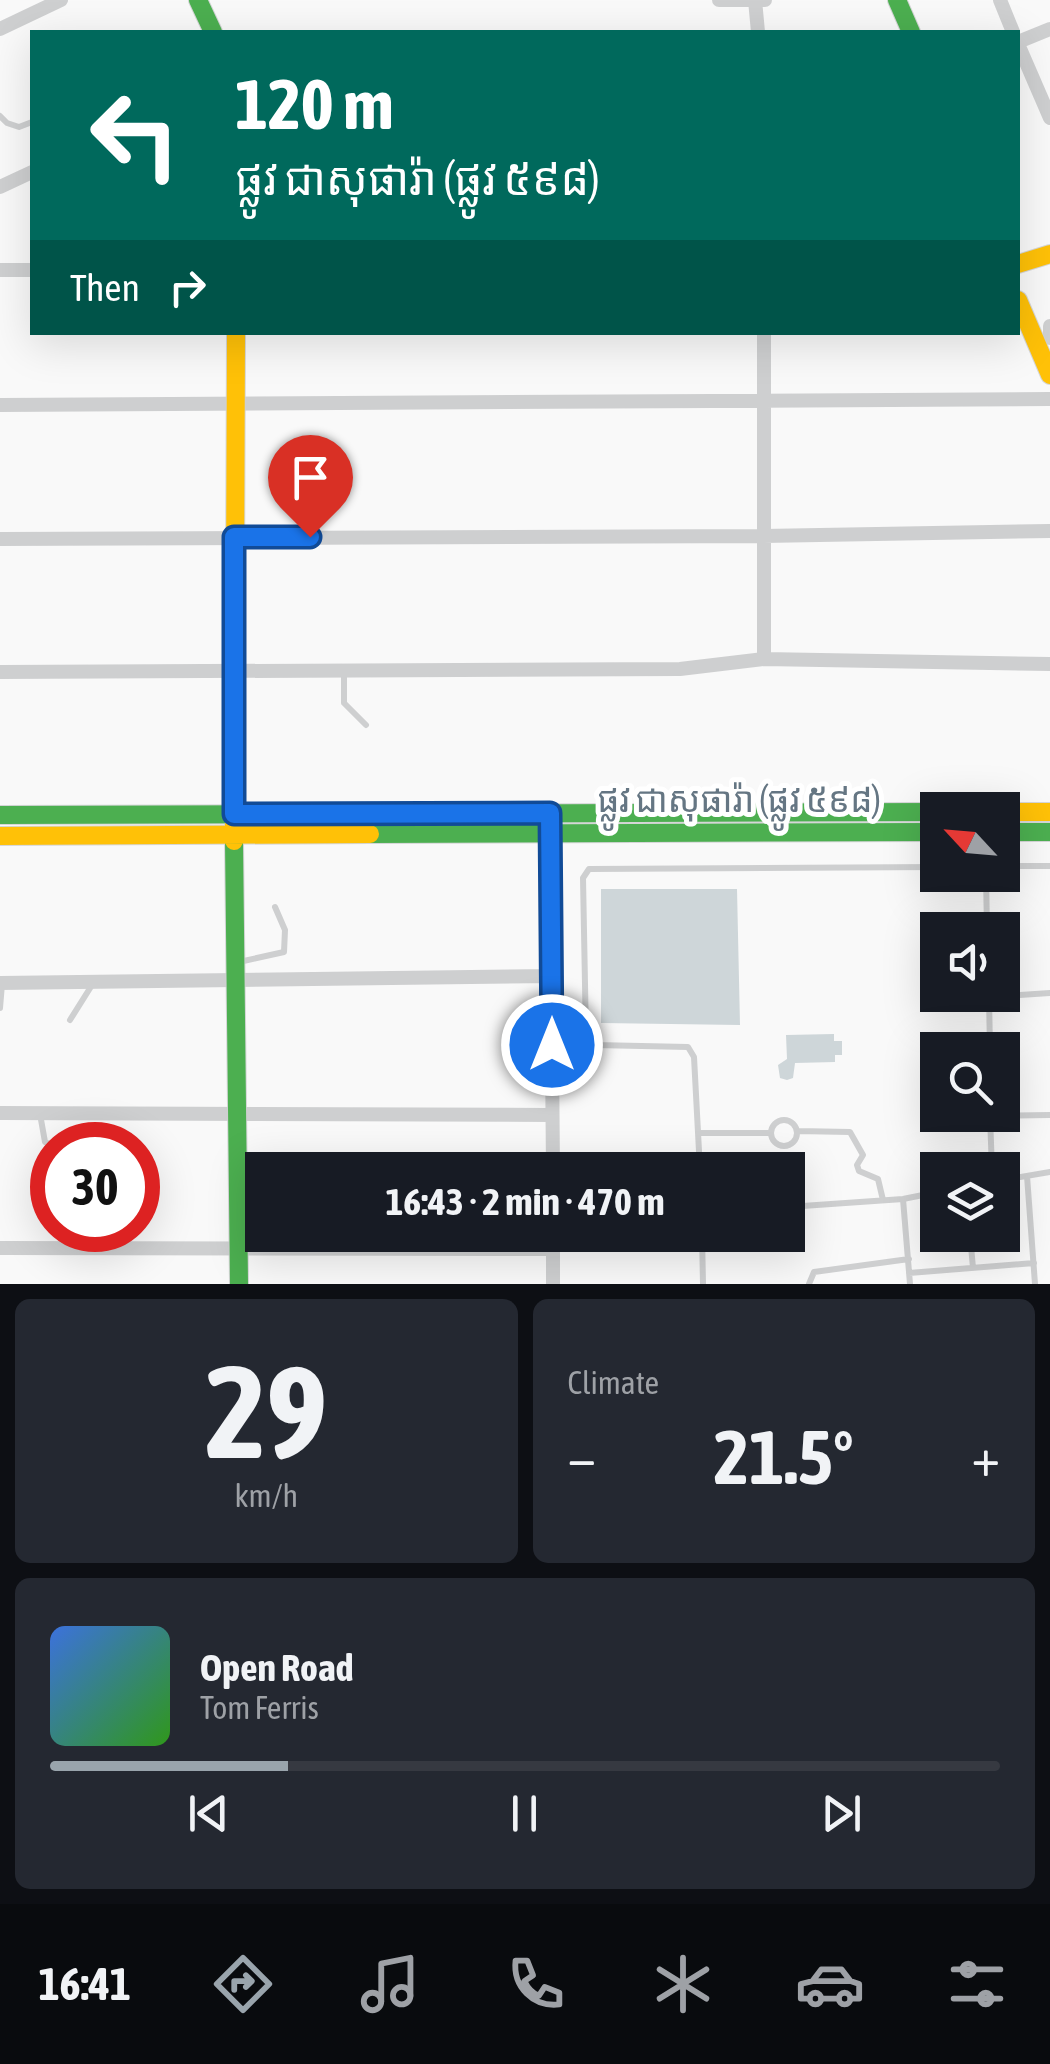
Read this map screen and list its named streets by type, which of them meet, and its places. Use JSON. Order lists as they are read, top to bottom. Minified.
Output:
{"streets":{"main road":["ផ្លូវ ជាសុផារ៉ា (ផ្លូវ ៥៩៨)"]},"north":"top left","page":{"turn":["120 m","ផ្លូវ ជាសុផារ៉ា (ផ្លូវ ៥៩៨)"],"then":"Then","limit":"30","trip":"16:43 · 2 min · 470 m","tile":[["29","km/h"],"Climate"],"heat":["−","21.5°","+"],"song":["Open Road","Tom Ferris"],"tabs":"16:41"}}
